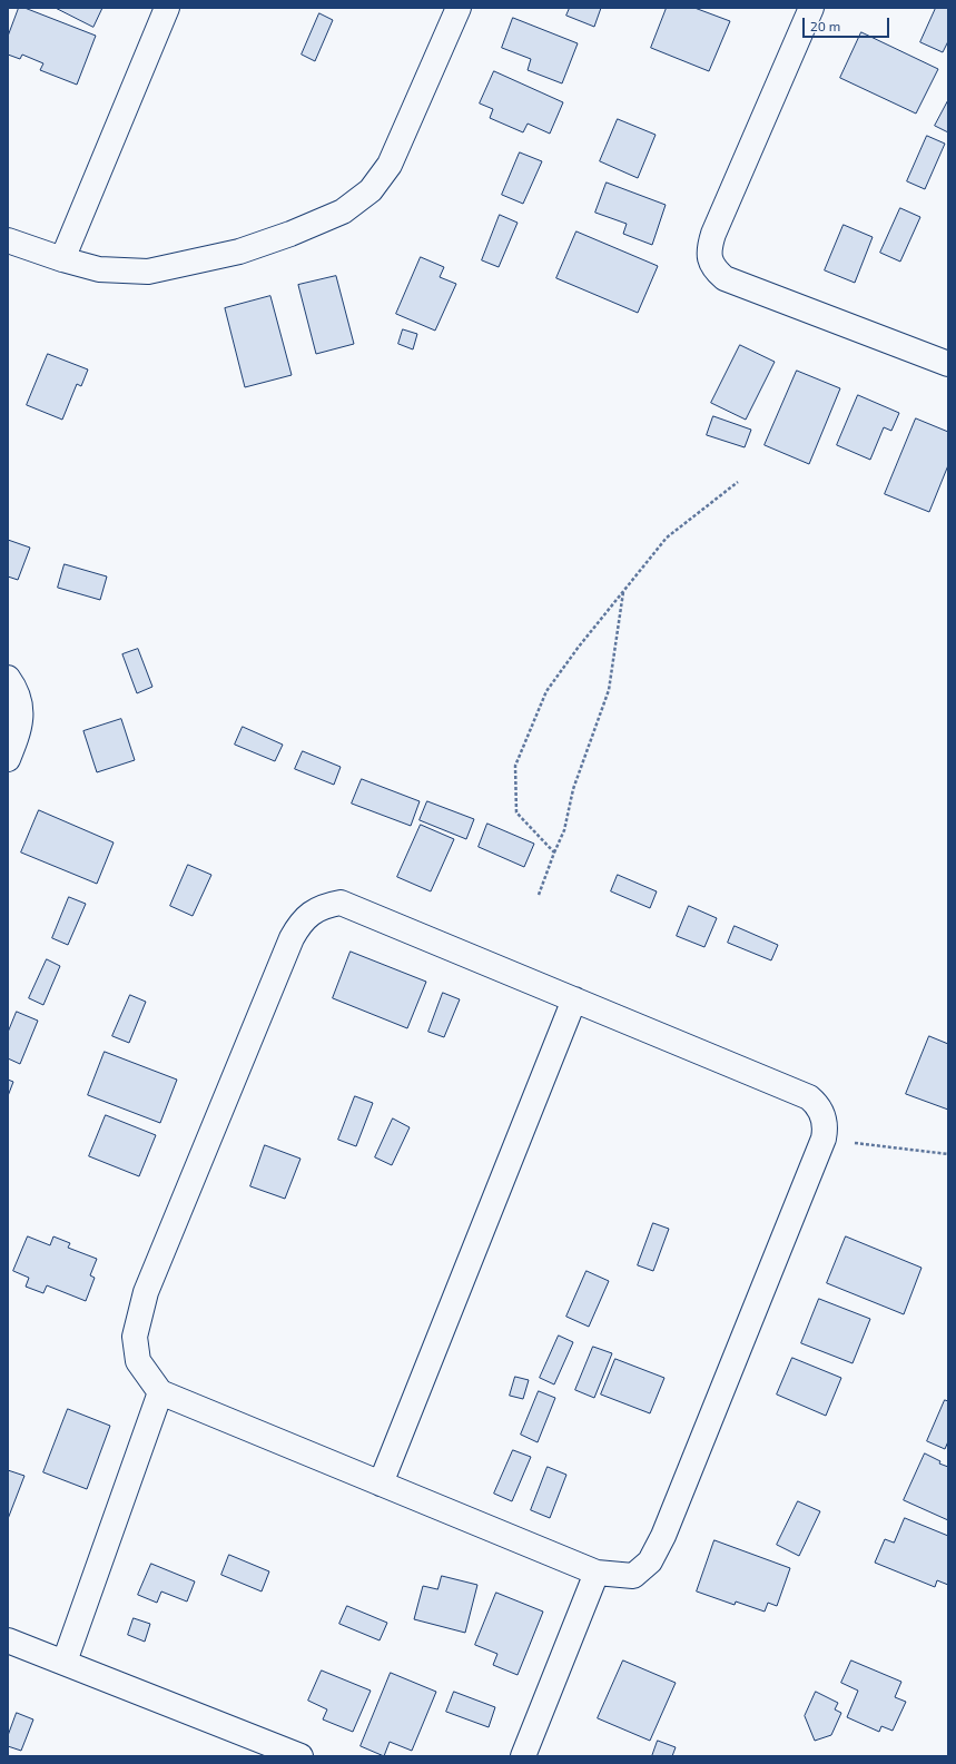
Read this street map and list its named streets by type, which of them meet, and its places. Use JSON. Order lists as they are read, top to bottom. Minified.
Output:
{"scale_bar":"20 m"}
